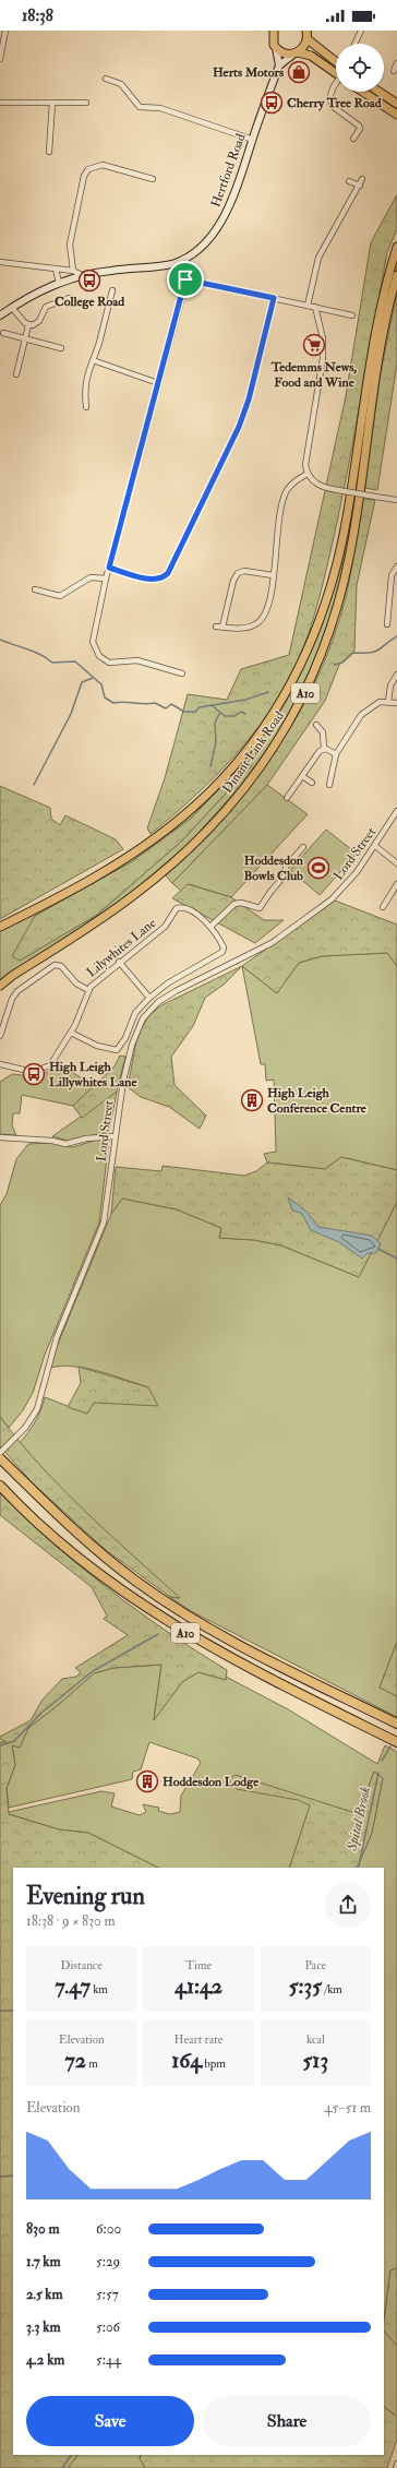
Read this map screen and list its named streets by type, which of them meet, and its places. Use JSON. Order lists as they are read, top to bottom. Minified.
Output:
{"streets":{"highway":["A10"],"main road":["Hertford Road","Dinant Link Road"],"street":["Lord Street","Lilywhites Lane"]},"water":["Spital Brook"],"places":{"shop":["Herts Motors"],"bus stop":["Cherry Tree Road","College Road","High Leigh Lillywhites Lane"],"supermarket":["Tedemms News, Food and Wine"],"sports":["Hoddesdon Bowls Club"],"building":["High Leigh Conference Centre","Hoddesdon Lodge"]},"page":{"status":"18:38","heading":["Evening run","18:38 · 9 × 830 m"],"stats":[["Distance","7.47 km"],["Time","41:42"],["Pace","5:35 /km"],["Elevation","72 m"],["Heart rate","164 bpm"],["kcal","513"]],"chart":["Elevation","45–51 m"],"list":[{"name":"830 m","note":"6:00"},{"name":"1.7 km","note":"5:29"},{"name":"2.5 km","note":"5:57"},{"name":"3.3 km","note":"5:06"},{"name":"4.2 km","note":"5:44"}],"buttons":["Save","Share"]}}
